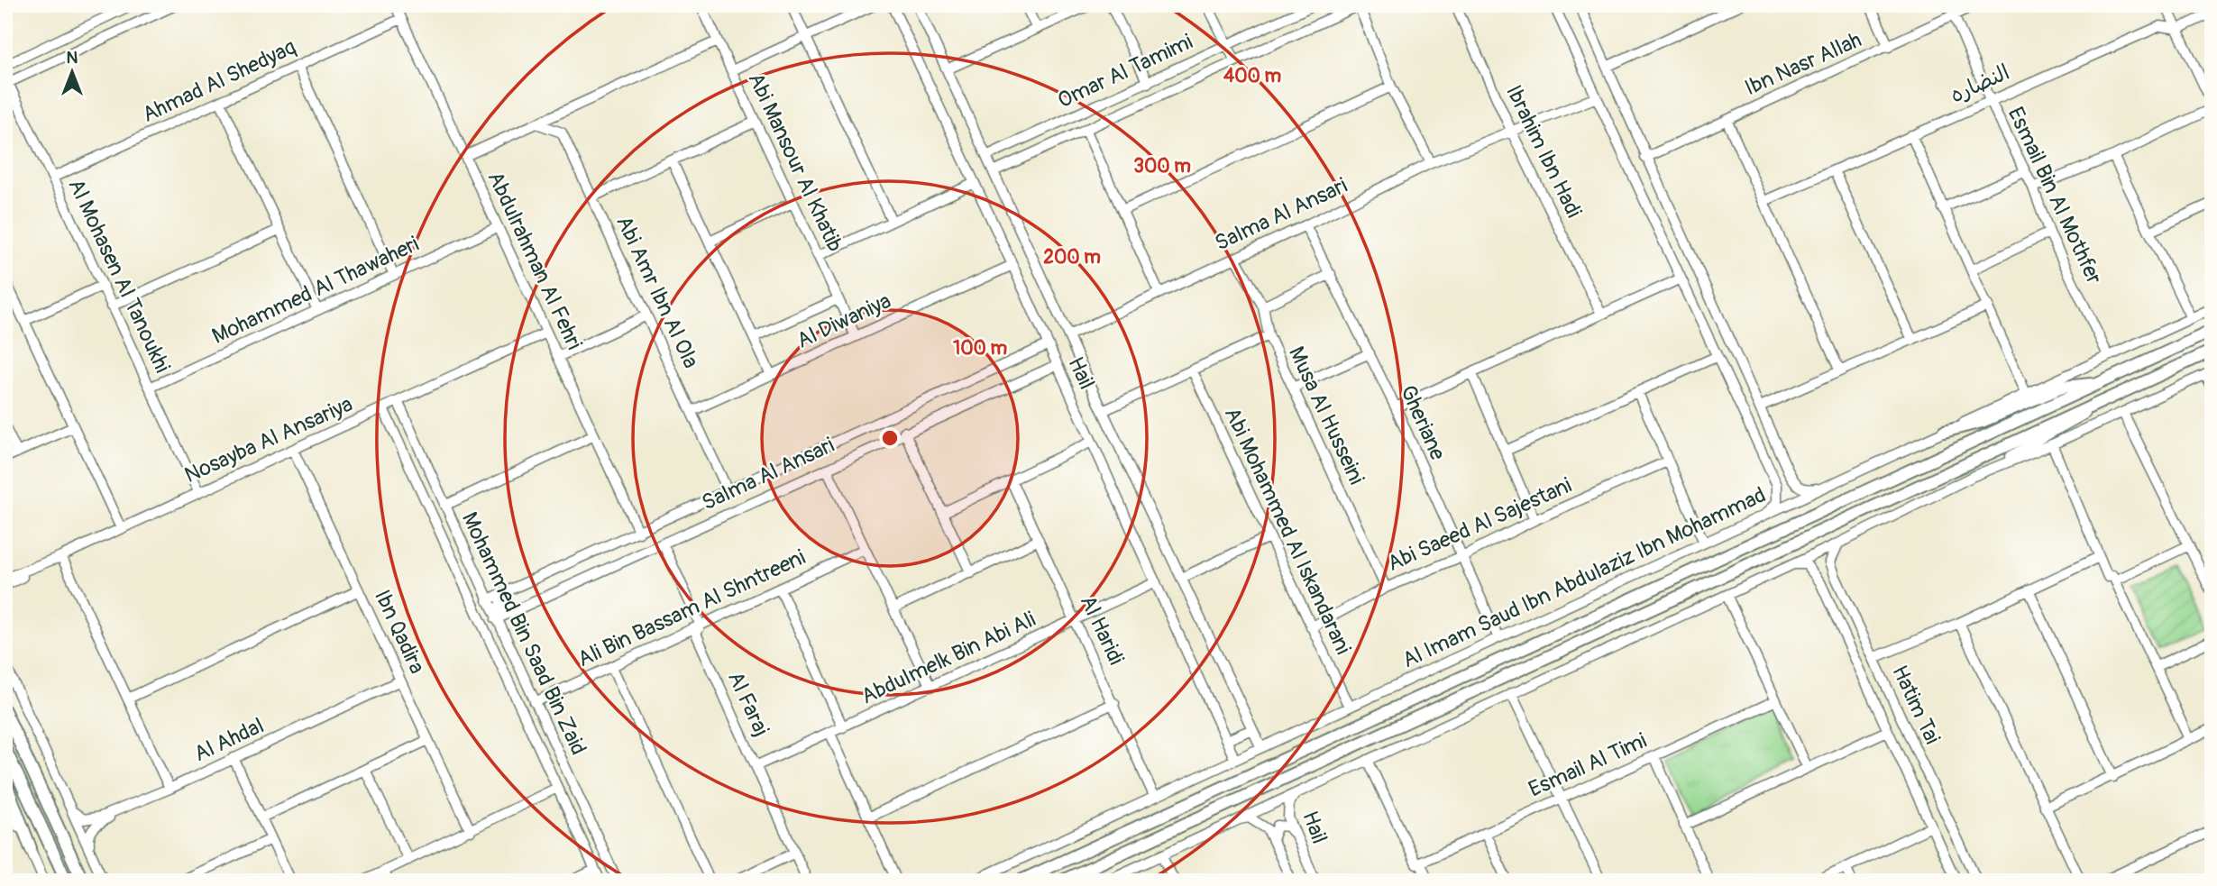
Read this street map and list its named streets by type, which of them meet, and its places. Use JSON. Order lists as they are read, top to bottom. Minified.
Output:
{"streets":{"main road":["Al Imam Saud Ibn Abdulaziz Ibn Mohammad"],"street":["Ibn Nasr Allah","Omar Al Tamimi","Ahmad Al Shedyaq","النضاره","Ibrahim Ibn Hadi","Abi Mansour Al Khatib","Esmail Bin Al Mothfer","Salma Al Ansari","Abdulrahman Al Fehri","Al Mohasen Al Tanoukhi","Mohammed Al Thawaheri","Abi Amr Ibn Al Ola","Al Diwaniya","Hail","Musa Al Husseini","Gheriane","Nosayba Al Ansariya","Abi Saeed Al Sajestani","Abi Mohammed Al Iskandarani","Ali Bin Bassam Al Shntreeni","Al Haridi","Ibn Qadira","Mohammed Bin Saad Bin Zaid","Abdulmelk Bin Abi Ali","Al Faraj","Hatim Tai","Al Ahdal","Esmail Al Timi"]},"crossings":[["Ibn Nasr Allah","Esmail Bin Al Mothfer"],["Omar Al Tamimi","Hail"],["Ahmad Al Shedyaq","Abdulrahman Al Fehri"],["Ahmad Al Shedyaq","Al Mohasen Al Tanoukhi"],["النضاره","Esmail Bin Al Mothfer"],["Ibrahim Ibn Hadi","Salma Al Ansari"],["Abi Mansour Al Khatib","Al Diwaniya"],["Esmail Bin Al Mothfer","Al Imam Saud Ibn Abdulaziz Ibn Mohammad"],["Salma Al Ansari","Abdulrahman Al Fehri"],["Salma Al Ansari","Abi Amr Ibn Al Ola"],["Salma Al Ansari","Hail"],["Salma Al Ansari","Musa Al Husseini"],["Salma Al Ansari","Gheriane"],["Salma Al Ansari","Mohammed Bin Saad Bin Zaid"],["Salma Al Ansari","Al Faraj"],["Abdulrahman Al Fehri","Mohammed Al Thawaheri"],["Abdulrahman Al Fehri","Nosayba Al Ansariya"],["Al Mohasen Al Tanoukhi","Mohammed Al Thawaheri"],["Al Mohasen Al Tanoukhi","Nosayba Al Ansariya"],["Abi Amr Ibn Al Ola","Al Diwaniya"],["Al Diwaniya","Hail"],["Hail","Al Imam Saud Ibn Abdulaziz Ibn Mohammad"],["Hail","Abdulmelk Bin Abi Ali"],["Musa Al Husseini","Abi Saeed Al Sajestani"],["Gheriane","Abi Saeed Al Sajestani"],["Gheriane","Al Imam Saud Ibn Abdulaziz Ibn Mohammad"],["Nosayba Al Ansariya","Ibn Qadira"],["Nosayba Al Ansariya","Mohammed Bin Saad Bin Zaid"],["Abi Saeed Al Sajestani","Abi Mohammed Al Iskandarani"],["Abi Mohammed Al Iskandarani","Al Imam Saud Ibn Abdulaziz Ibn Mohammad"],["Al Imam Saud Ibn Abdulaziz Ibn Mohammad","Al Haridi"],["Ali Bin Bassam Al Shntreeni","Mohammed Bin Saad Bin Zaid"],["Ali Bin Bassam Al Shntreeni","Al Faraj"],["Al Haridi","Abdulmelk Bin Abi Ali"],["Ibn Qadira","Al Ahdal"],["Abdulmelk Bin Abi Ali","Al Faraj"]],"north":"top","rings":["400 m","300 m","200 m","100 m"]}
